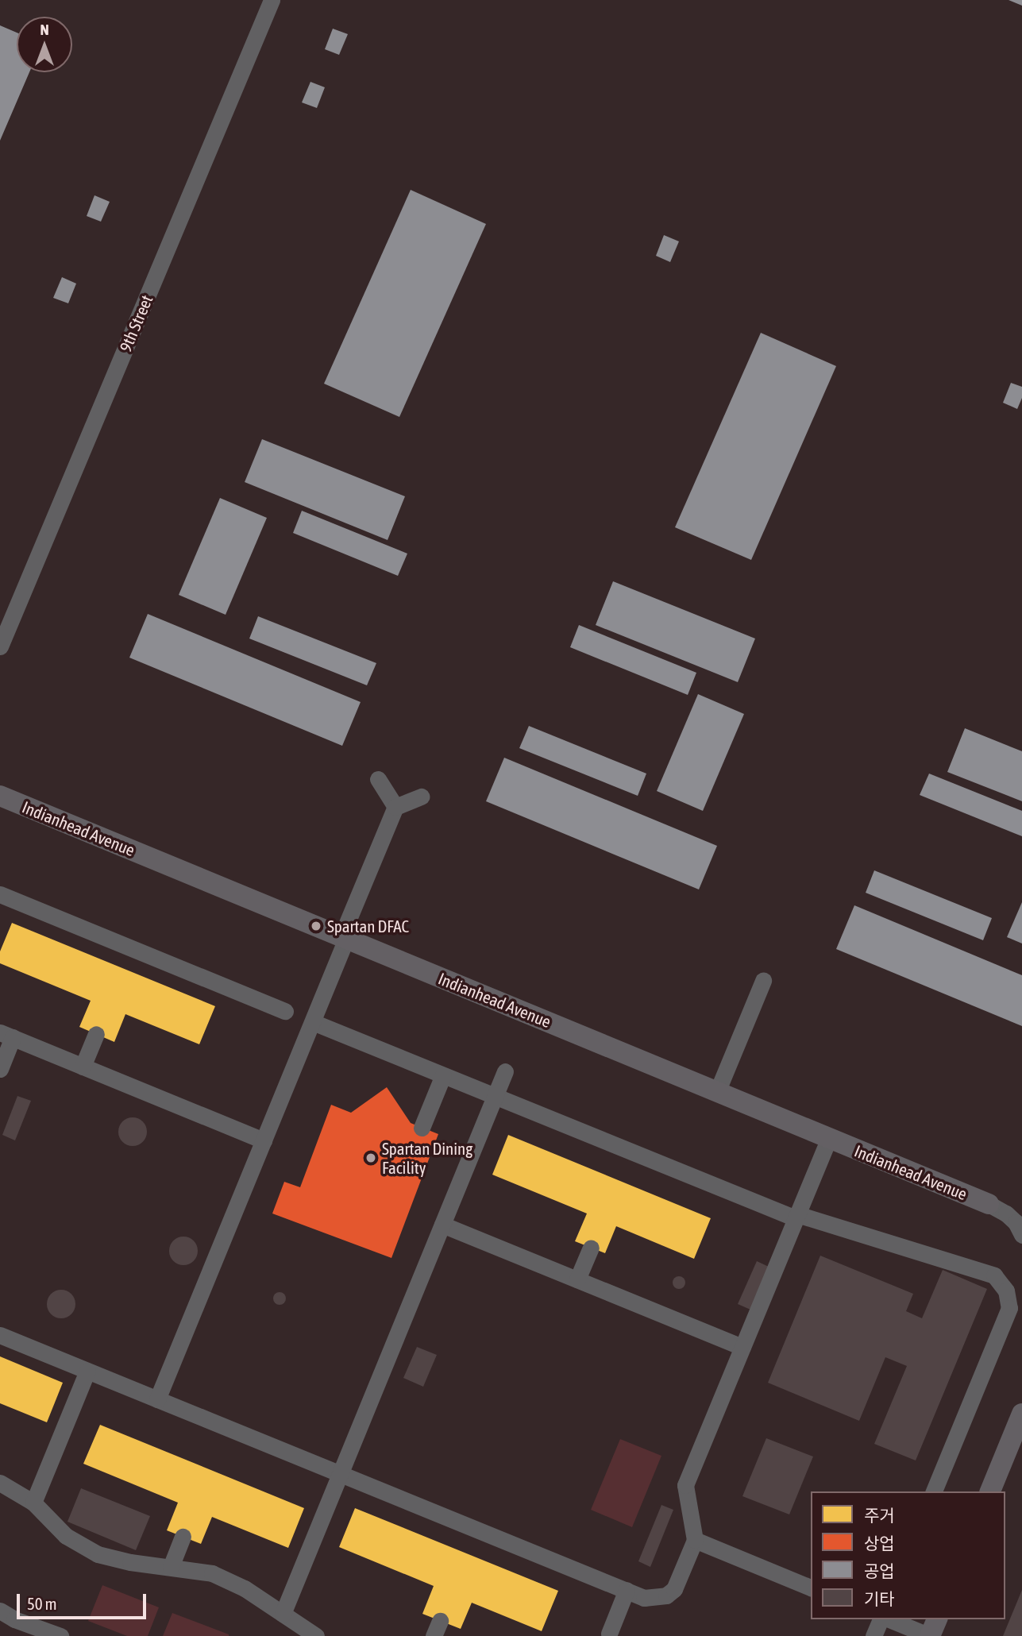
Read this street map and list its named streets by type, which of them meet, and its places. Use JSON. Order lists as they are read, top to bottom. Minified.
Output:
{"streets":{"main road":["Indianhead Avenue"],"street":["9th Street"]},"places":["Spartan DFAC","Spartan Dining Facility"],"legend":["주거","상업","공업","기타"],"scale_bar":"50 m","north":"top"}
